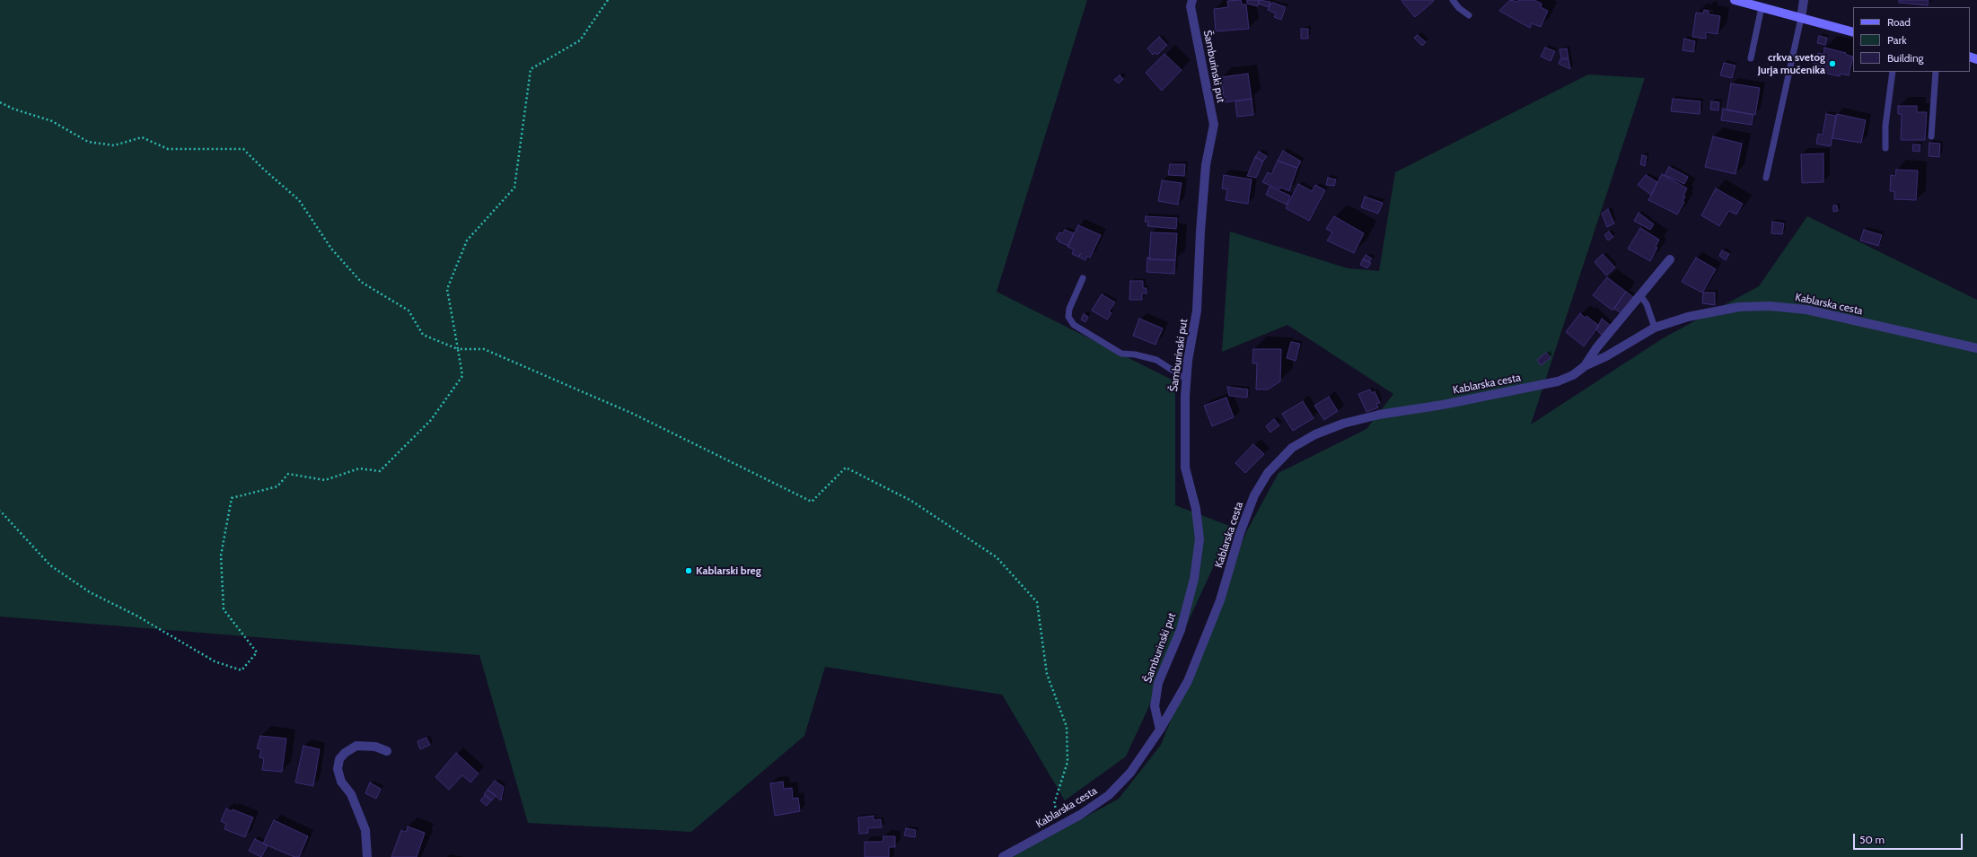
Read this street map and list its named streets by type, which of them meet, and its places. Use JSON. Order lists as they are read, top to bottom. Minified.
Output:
{"streets":{"street":["Šamburinski put","Kablarska cesta"]},"crossings":[["Šamburinski put","Kablarska cesta"]],"places":["crkva svetog Jurja mučenika","Kablarski breg"],"legend":["Road","Park","Building"],"scale_bar":"50 m"}
